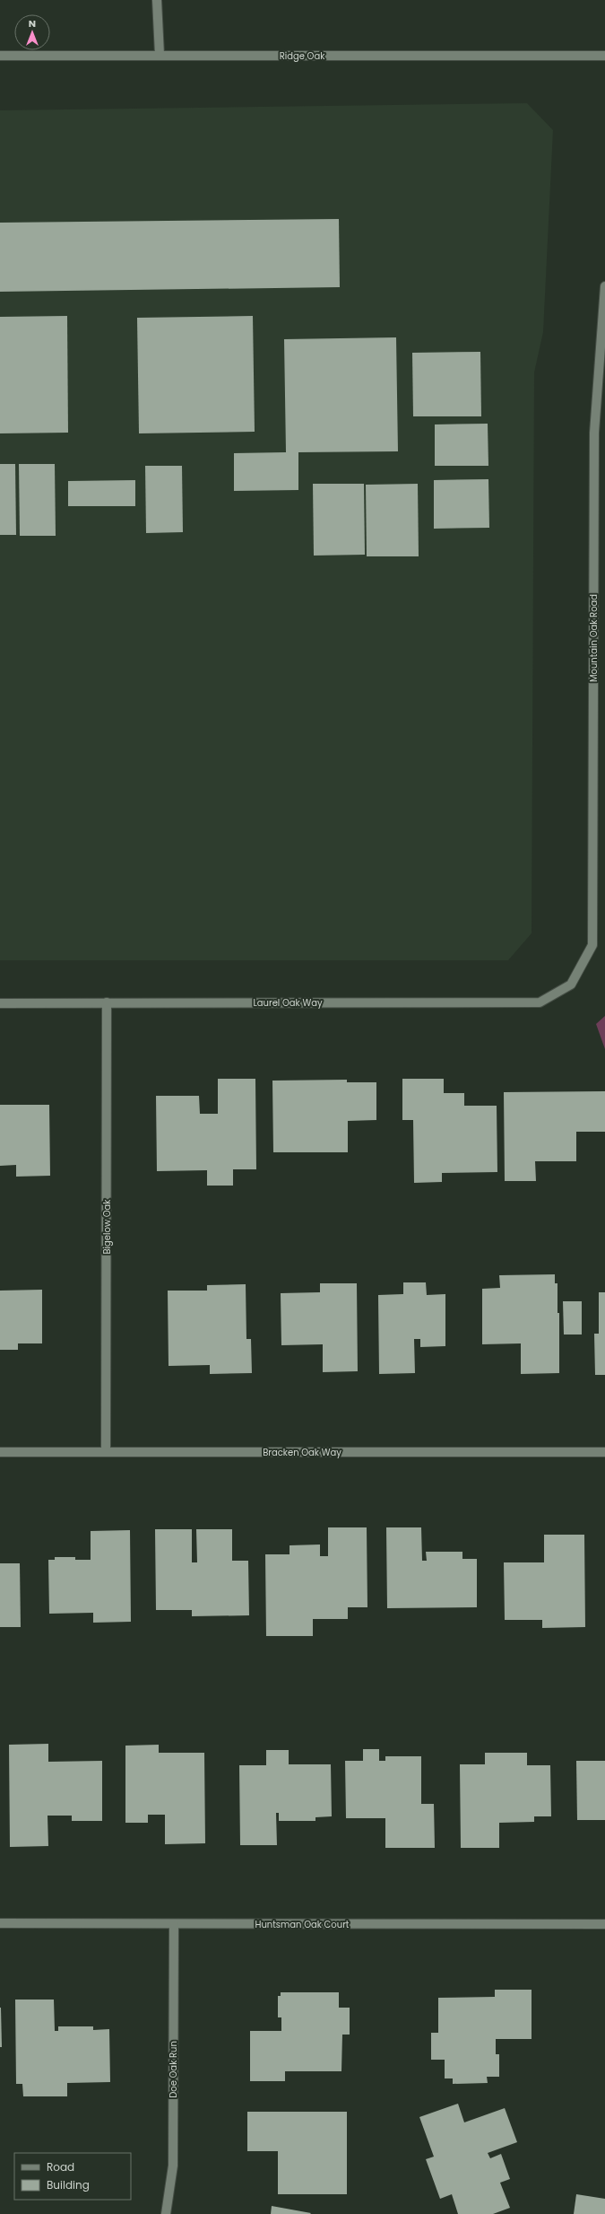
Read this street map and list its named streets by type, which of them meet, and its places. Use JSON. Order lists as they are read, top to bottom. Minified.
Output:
{"streets":{"street":["Ridge Oak","Mountain Oak Road","Laurel Oak Way","Bigelow Oak","Bracken Oak Way","Huntsman Oak Court","Doe Oak Run"]},"crossings":[["Mountain Oak Road","Laurel Oak Way"],["Laurel Oak Way","Bigelow Oak"],["Bigelow Oak","Bracken Oak Way"],["Huntsman Oak Court","Doe Oak Run"]],"legend":["Road","Building"],"north":"top"}
